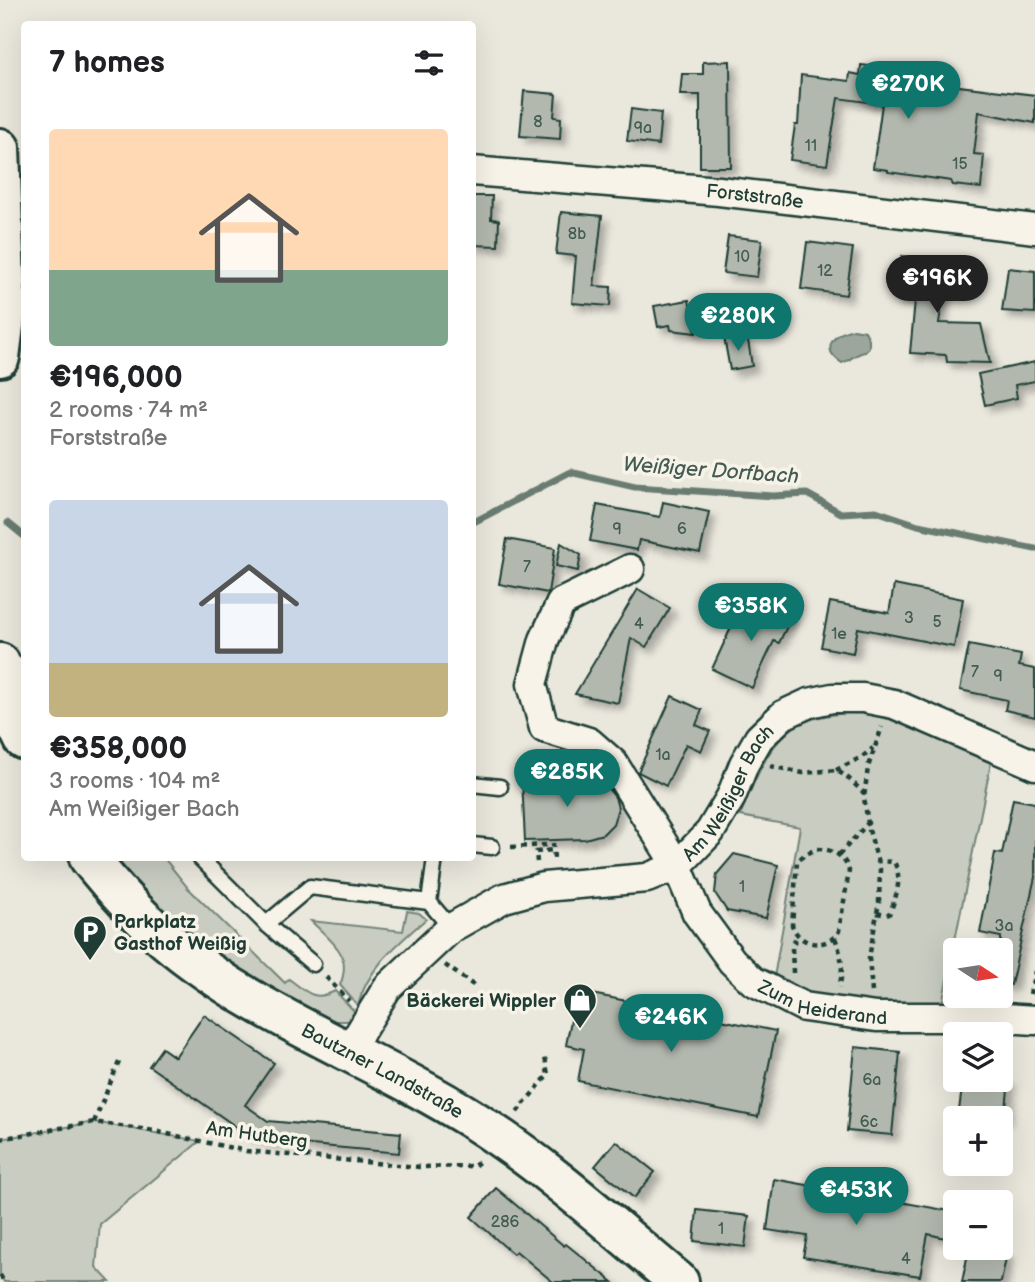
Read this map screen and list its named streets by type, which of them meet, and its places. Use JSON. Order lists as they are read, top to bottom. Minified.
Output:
{"streets":{"main road":["Bautzner Landstraße"],"street":["Forststraße","Am Weißiger Bach","Zum Heiderand"],"path":["Am Hutberg"]},"crossings":[["Am Weißiger Bach","Zum Heiderand"],["Am Weißiger Bach","Bautzner Landstraße"],["Bautzner Landstraße","Am Hutberg"]],"water":["Weißiger Dorfbach"],"places":{"parking":["Parkplatz Gasthof Weißig"],"shop":["Bäckerei Wippler"]},"house_numbers":["8","9a","11","15","8b","10","12","9","6","7","3","5","4","1e","7","9","1a","1","3a","6a","6c","286","1","4"],"north":"right","page":{"heading":"7 homes","price":["€270K","€196K","€280K","€358K","€285K","€246K","€453K"],"list":[{"name":"€196,000","note":"2 rooms · 74 m² · Forststraße"},{"name":"€358,000","note":"3 rooms · 104 m² · Am Weißiger Bach"}],"map_buttons":["+","−"]}}
